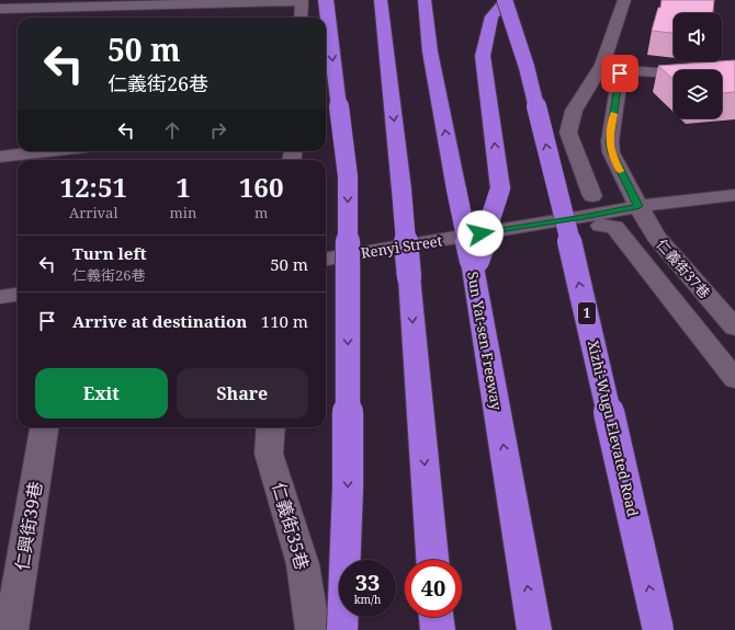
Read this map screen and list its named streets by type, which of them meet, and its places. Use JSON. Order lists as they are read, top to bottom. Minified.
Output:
{"streets":{"highway":["1","Sun Yat-sen Freeway","Xizhi-Wugu Elevated Road"],"street":["Renyi Street","仁義街37巷","仁興街39巷","仁義街35巷"]},"crossings":[["Renyi Street","仁義街37巷"]],"page":{"turn":["50 m","仁義街26巷"],"eta":["12:51","Arrival","1","min","160","m"],"list":[{"name":"Turn left","note":"仁義街26巷","value":"50 m"},{"name":"Arrive at destination","value":"110 m"}],"buttons":["Exit","Share"],"speed":"33 km/h","limit":"40"}}
